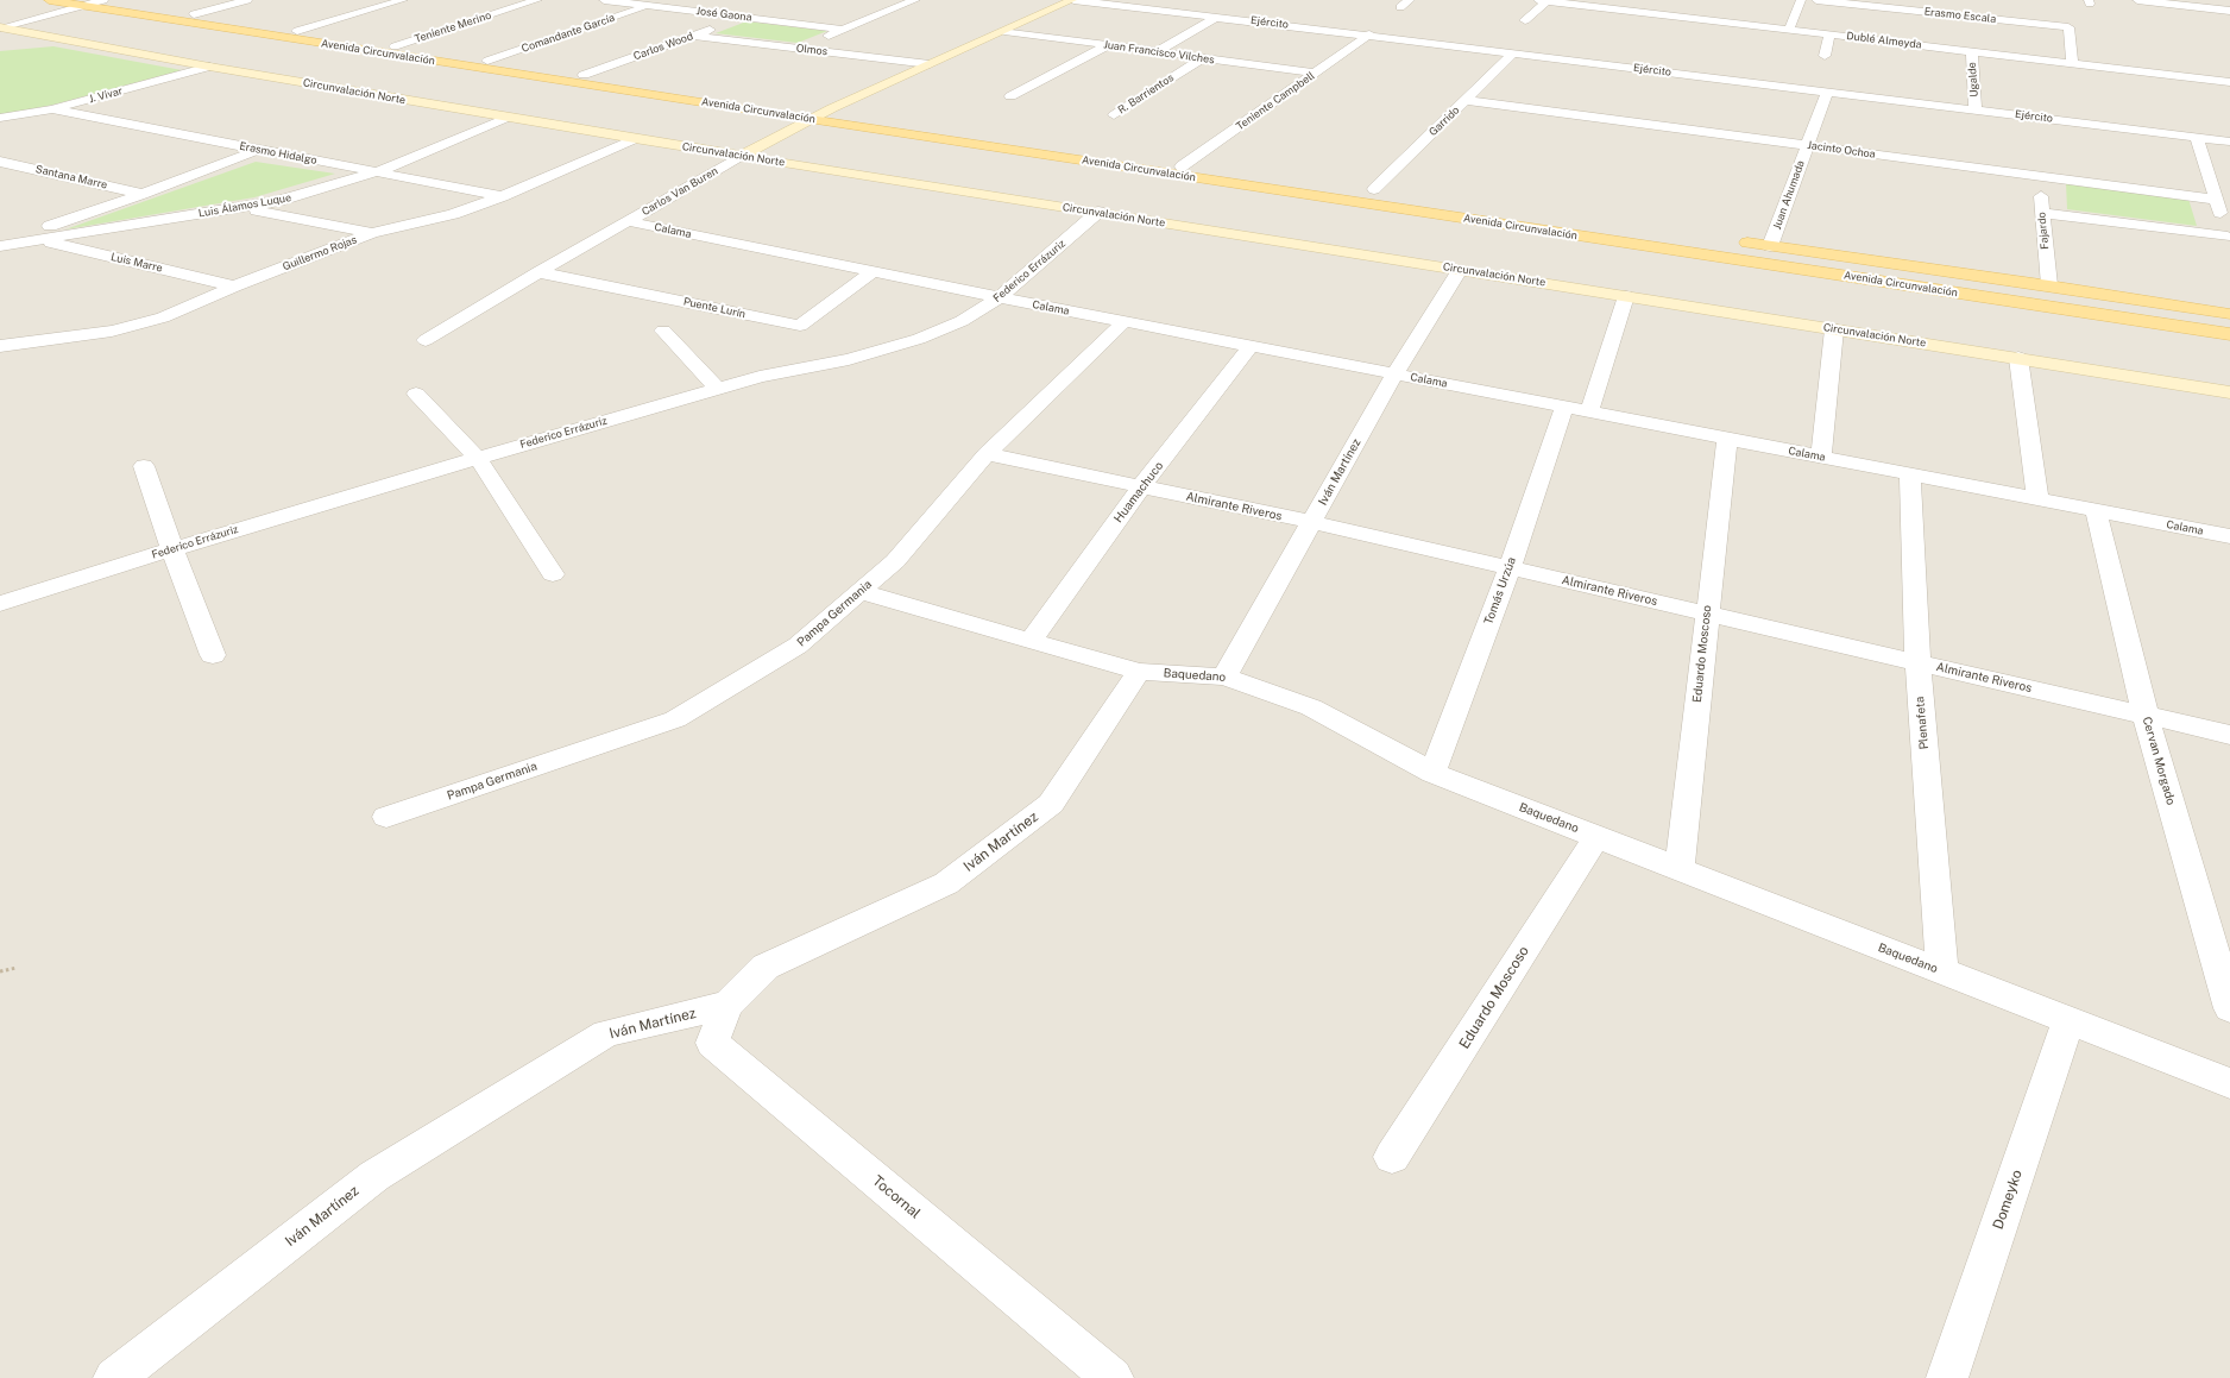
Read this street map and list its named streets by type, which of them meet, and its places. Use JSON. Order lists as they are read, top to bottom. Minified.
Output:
{"streets":{"main road":["Avenida Circunvalación"],"street":["José Gaona","Erasmo Escala","Ejército","Teniente Merino","Comandante García","Dublé Almeyda","Carlos Wood","Olmos","Juan Francisco Vilches","Ugalde","Circunvalación Norte","R. Barrientos","J. Vivar","Teniente Campbell","Garrido","Jacinto Ochoa","Erasmo Hidalgo","Santana Marre","Carlos Van Buren","Juan Ahumada","Luis Álamos Luque","Calama","Fajardo","Guillermo Rojas","Luis Marre","Federico Errázuriz","Puente Lurín","Iván Martínez","Huamachuco","Almirante Riveros","Tomás Urzúa","Pampa Germania","Eduardo Moscoso","Baquedano","Plenafeta","Cervan Morgado","Tocornal","Domeyko"]},"crossings":[["José Gaona","Comandante García"],["José Gaona","Carlos Wood"],["Erasmo Escala","Dublé Almeyda"],["Ejército","Ugalde"],["Ejército","Teniente Campbell"],["Ejército","Garrido"],["Ejército","Carlos Van Buren"],["Ejército","Juan Ahumada"],["Teniente Merino","Avenida Circunvalación"],["Comandante García","Avenida Circunvalación"],["Dublé Almeyda","Ugalde"],["Carlos Wood","Olmos"],["Carlos Wood","Avenida Circunvalación"],["Olmos","Carlos Van Buren"],["Avenida Circunvalación","Teniente Campbell"],["Avenida Circunvalación","Garrido"],["Avenida Circunvalación","Carlos Van Buren"],["Avenida Circunvalación","Juan Ahumada"],["Avenida Circunvalación","Fajardo"],["Juan Francisco Vilches","R. Barrientos"],["Juan Francisco Vilches","Teniente Campbell"],["Juan Francisco Vilches","Carlos Van Buren"],["Circunvalación Norte","J. Vivar"],["Circunvalación Norte","Carlos Van Buren"],["Circunvalación Norte","Luis Álamos Luque"],["Circunvalación Norte","Guillermo Rojas"],["Circunvalación Norte","Federico Errázuriz"],["Circunvalación Norte","Iván Martínez"],["J. Vivar","Erasmo Hidalgo"],["Garrido","Jacinto Ochoa"],["Jacinto Ochoa","Juan Ahumada"],["Jacinto Ochoa","Fajardo"],["Erasmo Hidalgo","Luis Álamos Luque"],["Erasmo Hidalgo","Guillermo Rojas"],["Carlos Van Buren","Calama"],["Carlos Van Buren","Puente Lurín"],["Luis Álamos Luque","Luis Marre"],["Calama","Federico Errázuriz"],["Calama","Puente Lurín"],["Calama","Iván Martínez"],["Calama","Huamachuco"],["Calama","Tomás Urzúa"],["Calama","Pampa Germania"],["Calama","Eduardo Moscoso"],["Calama","Plenafeta"],["Calama","Cervan Morgado"],["Guillermo Rojas","Luis Marre"],["Iván Martínez","Almirante Riveros"],["Iván Martínez","Baquedano"],["Iván Martínez","Tocornal"],["Huamachuco","Almirante Riveros"],["Huamachuco","Baquedano"],["Almirante Riveros","Tomás Urzúa"],["Almirante Riveros","Pampa Germania"],["Almirante Riveros","Eduardo Moscoso"],["Almirante Riveros","Plenafeta"],["Almirante Riveros","Cervan Morgado"],["Tomás Urzúa","Baquedano"],["Pampa Germania","Baquedano"],["Eduardo Moscoso","Baquedano"],["Baquedano","Plenafeta"],["Baquedano","Domeyko"]]}
